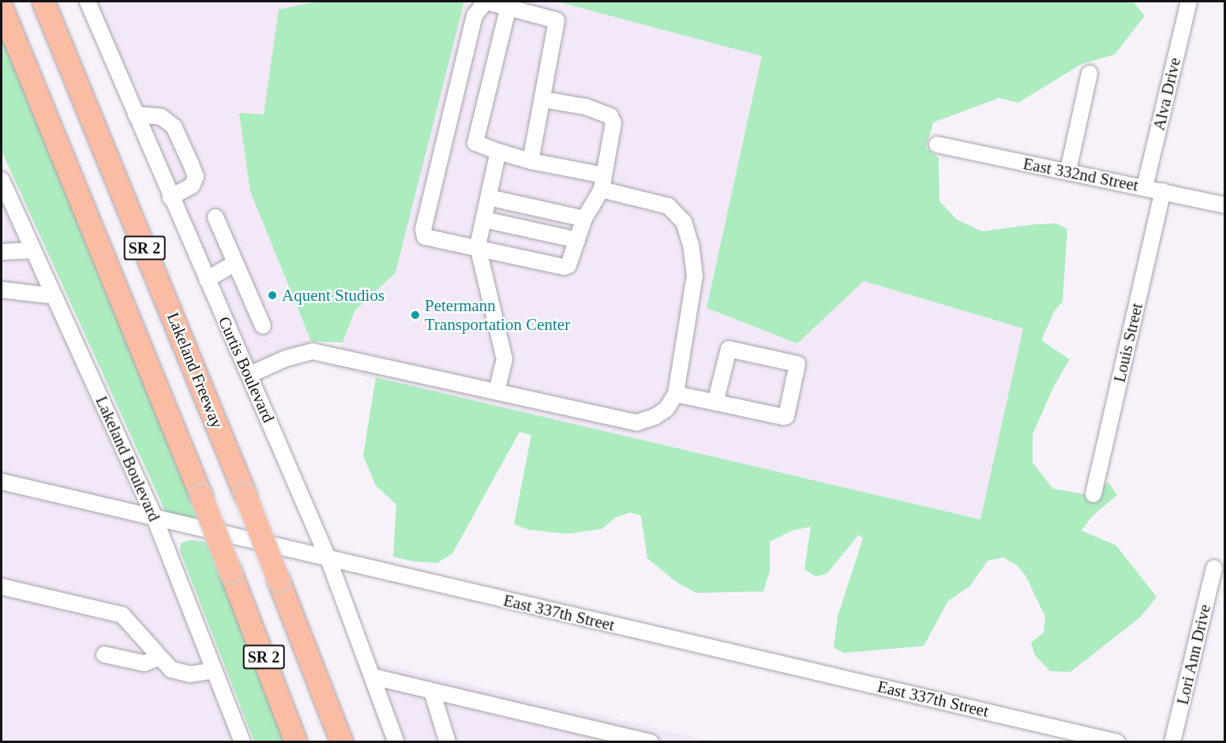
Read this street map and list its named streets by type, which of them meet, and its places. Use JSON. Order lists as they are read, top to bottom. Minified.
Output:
{"streets":{"highway":["SR 2","Lakeland Freeway"],"street":["Alva Drive","East 332nd Street","Louis Street","Curtis Boulevard","Lakeland Boulevard","East 337th Street","Lori Ann Drive"]},"crossings":[["Alva Drive","East 332nd Street"],["East 332nd Street","Louis Street"],["Curtis Boulevard","East 337th Street"],["Lakeland Boulevard","East 337th Street"]],"places":["Aquent Studios","Petermann Transportation Center"]}
